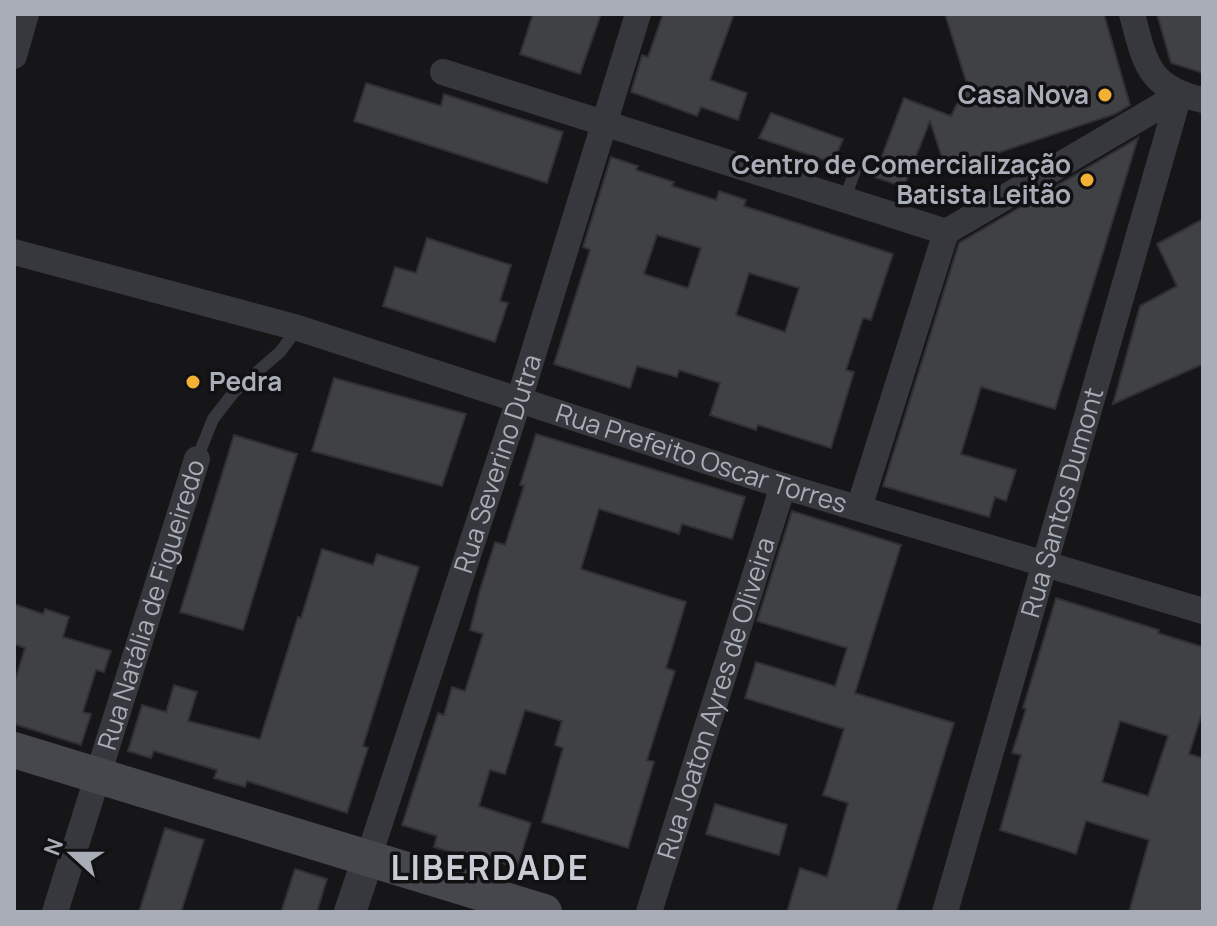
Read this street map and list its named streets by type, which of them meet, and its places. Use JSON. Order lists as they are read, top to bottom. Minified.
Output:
{"streets":{"street":["Rua Prefeito Oscar Torres","Rua Severino Dutra","Rua Santos Dumont","Rua Natália de Figueiredo","Rua Joaton Ayres de Oliveira"]},"crossings":[["Rua Prefeito Oscar Torres","Rua Severino Dutra"],["Rua Prefeito Oscar Torres","Rua Santos Dumont"],["Rua Prefeito Oscar Torres","Rua Natália de Figueiredo"],["Rua Prefeito Oscar Torres","Rua Joaton Ayres de Oliveira"]],"districts":["LIBERDADE"],"places":["Casa Nova","Centro de Comercialização Batista Leitão","Pedra"],"north":"left"}
